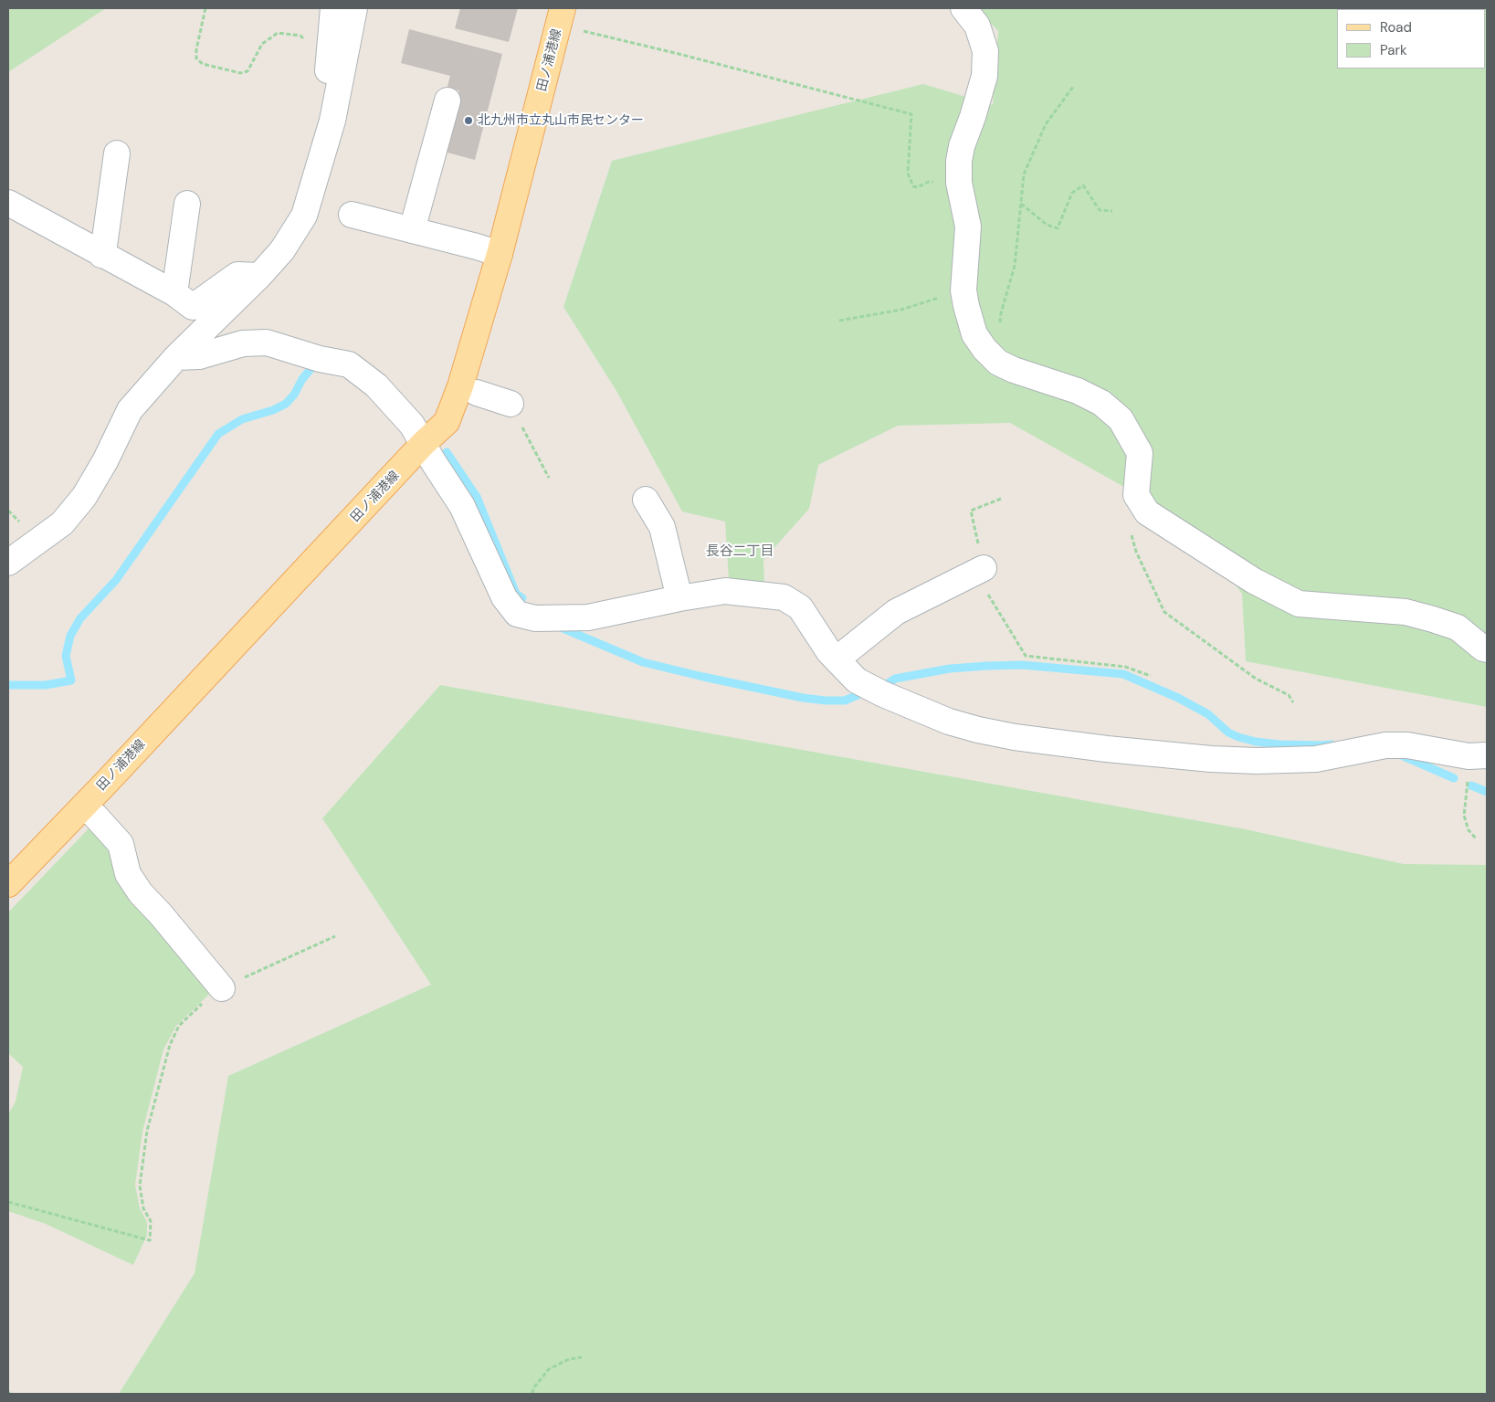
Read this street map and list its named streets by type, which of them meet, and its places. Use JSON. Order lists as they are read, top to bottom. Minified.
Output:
{"streets":{"main road":["田ノ浦港線"]},"districts":["長谷二丁目"],"places":["北九州市立丸山市民センター"],"legend":["Road","Park"]}
